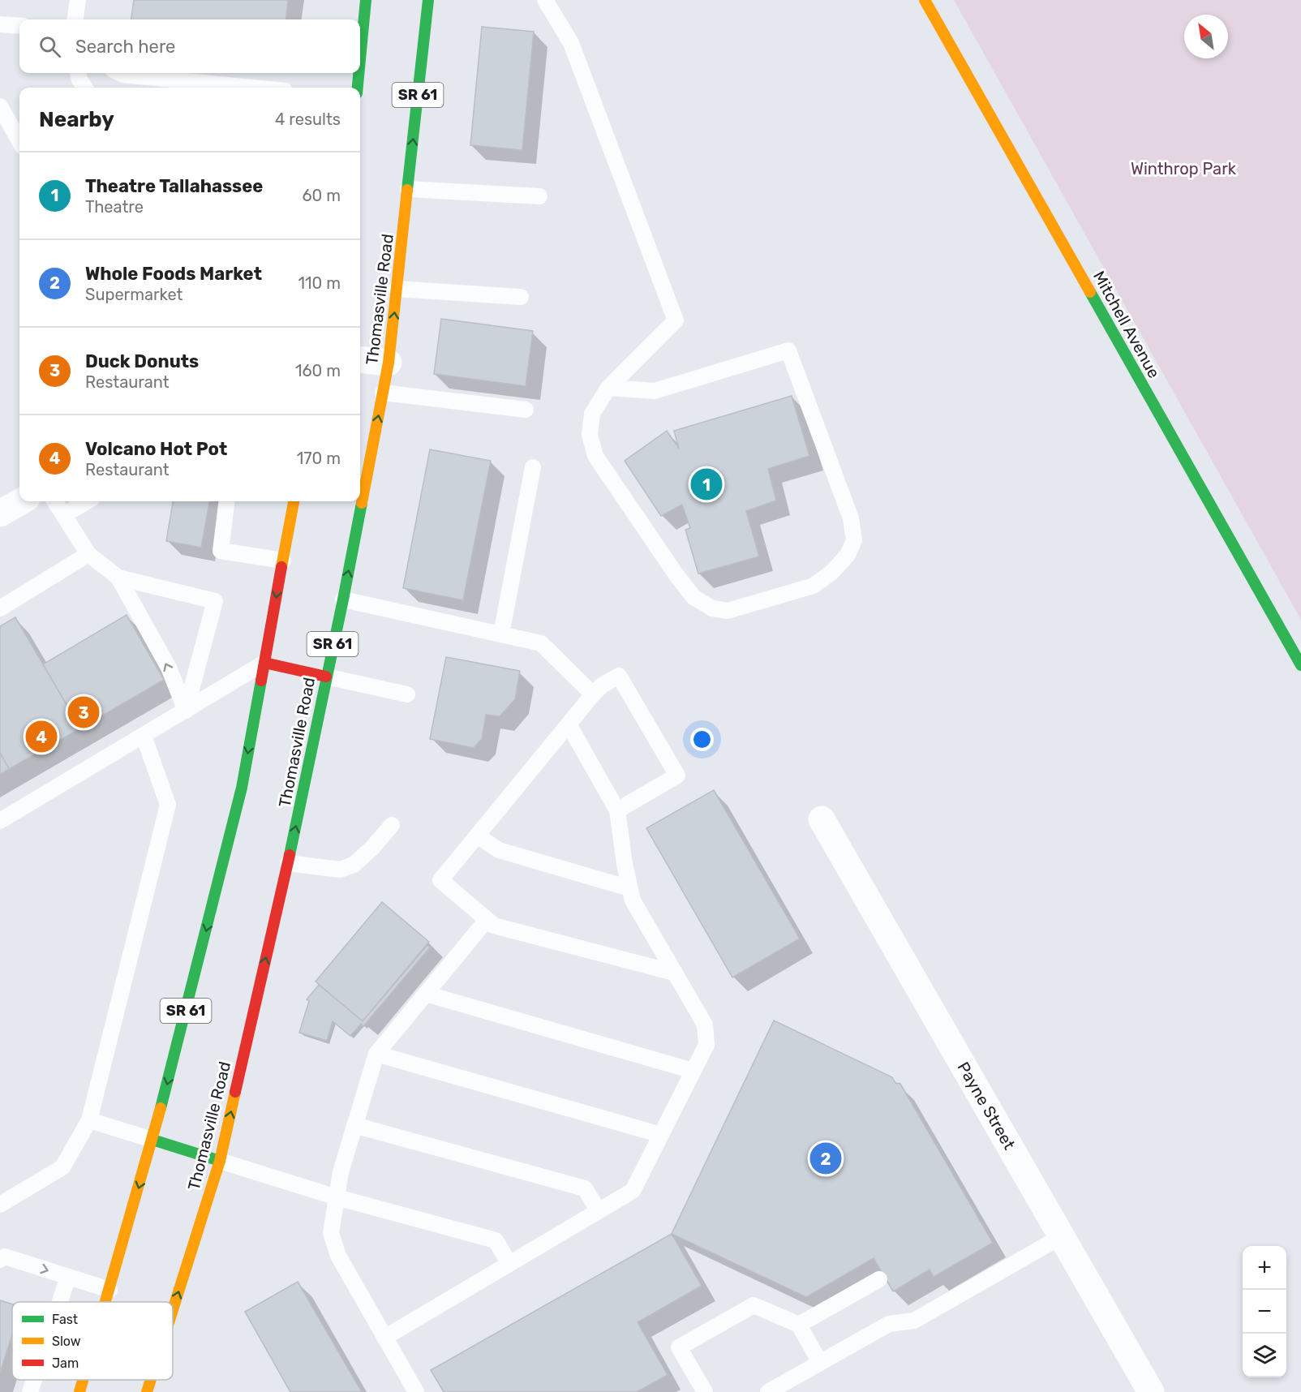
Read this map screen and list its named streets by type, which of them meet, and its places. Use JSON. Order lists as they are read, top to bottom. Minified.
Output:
{"streets":{"main road":["SR 61","Thomasville Road","Mitchell Avenue"],"street":["Payne Street"]},"parks":["Winthrop Park"],"legend":["Fast","Slow","Jam"],"north":"top left","page":{"search":"Search here","heading":["Nearby","4 results"],"list":[{"mark":"1","name":"Theatre Tallahassee","note":"Theatre","value":"60 m"},{"mark":"2","name":"Whole Foods Market","note":"Supermarket","value":"110 m"},{"mark":"3","name":"Duck Donuts","note":"Restaurant","value":"160 m"},{"mark":"4","name":"Volcano Hot Pot","note":"Restaurant","value":"170 m"}],"pins":["1","3","4","2"],"map_buttons":["+","−"]}}
